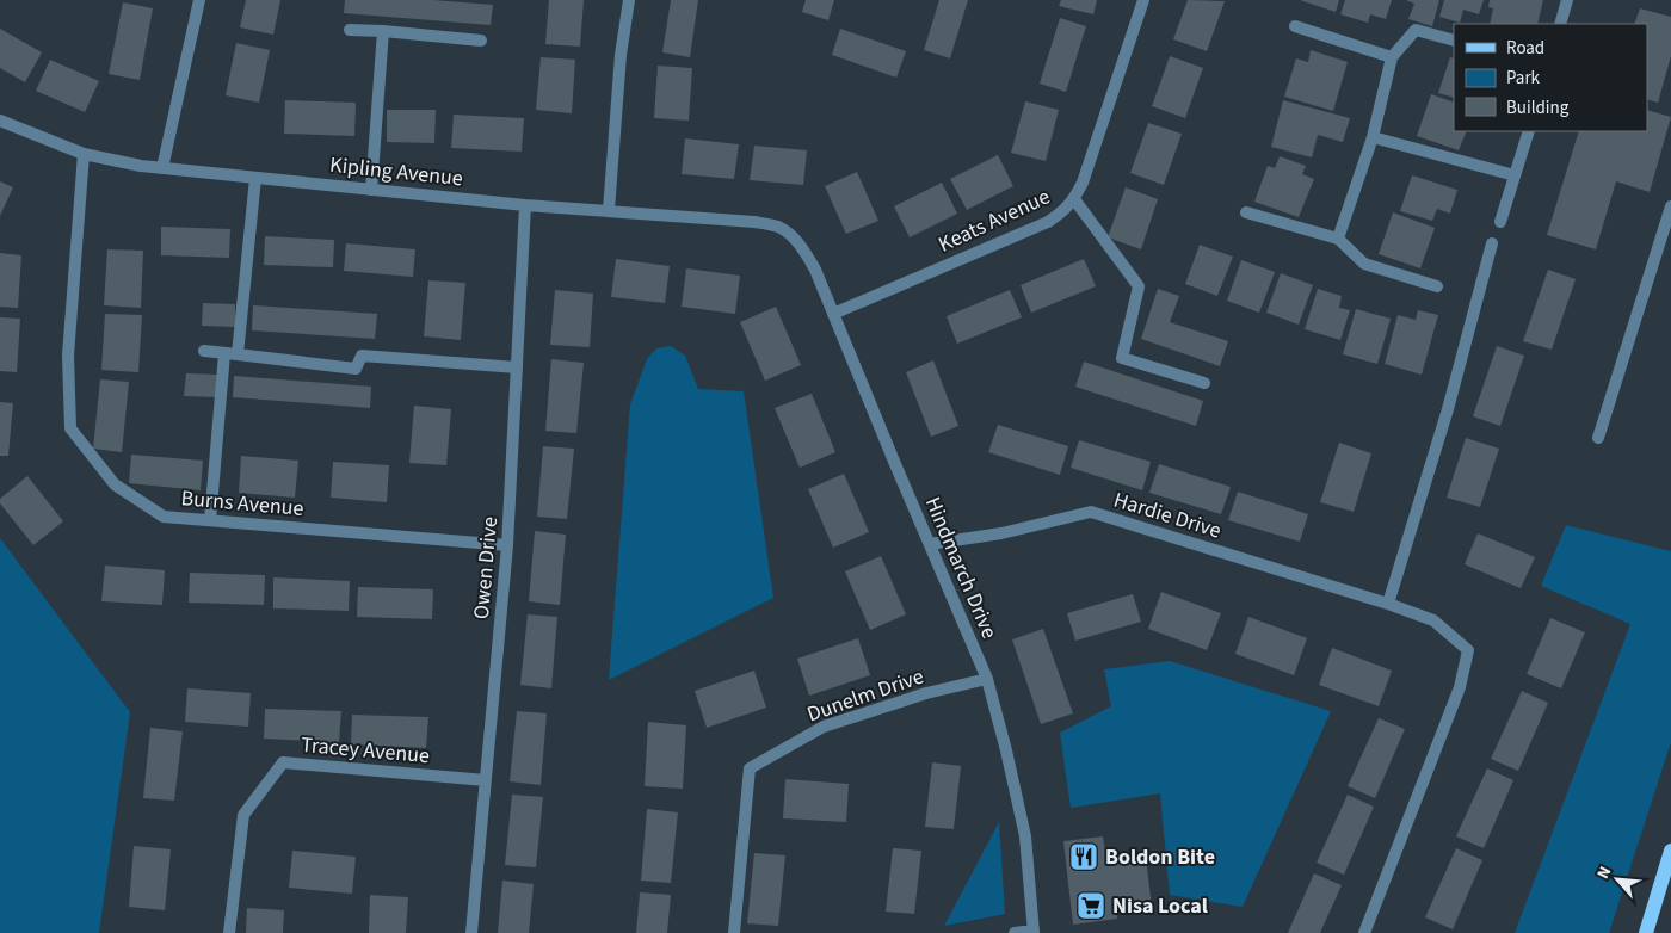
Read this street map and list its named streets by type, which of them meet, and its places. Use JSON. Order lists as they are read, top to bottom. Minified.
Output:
{"streets":{"street":["Kipling Avenue","Keats Avenue","Burns Avenue","Hardie Drive","Owen Drive","Hindmarch Drive","Dunelm Drive","Tracey Avenue"]},"crossings":[["Kipling Avenue","Burns Avenue"],["Kipling Avenue","Owen Drive"],["Kipling Avenue","Hindmarch Drive"],["Keats Avenue","Hindmarch Drive"],["Burns Avenue","Owen Drive"],["Hardie Drive","Hindmarch Drive"],["Owen Drive","Tracey Avenue"],["Hindmarch Drive","Dunelm Drive"]],"places":{"restaurant":["Boldon Bite"],"supermarket":["Nisa Local"]},"legend":["Road","Park","Building"],"north":"top left"}
